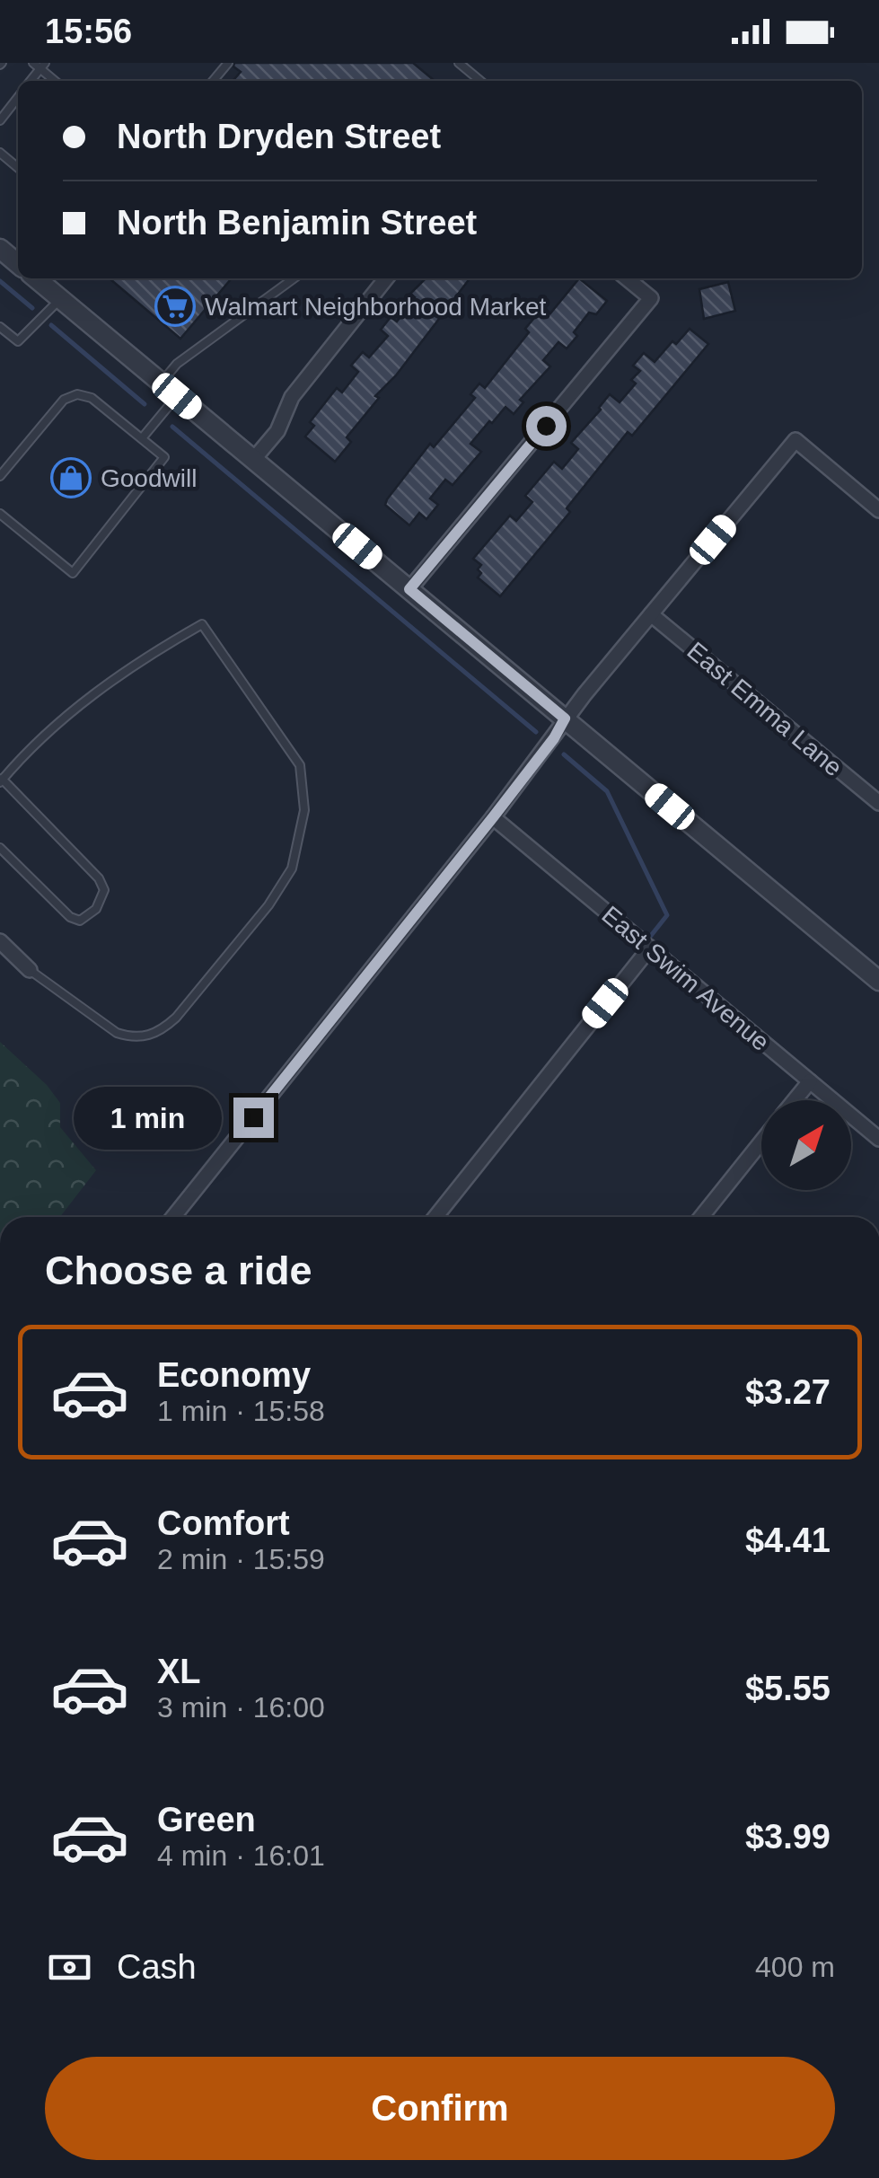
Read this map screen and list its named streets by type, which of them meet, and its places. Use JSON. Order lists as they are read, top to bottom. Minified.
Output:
{"streets":{"street":["East Emma Lane","East Swim Avenue"]},"places":{"supermarket":["Walmart Neighborhood Market"],"shop":["Goodwill"]},"north":"top right","page":{"status":"15:56","banner":["North Dryden Street","North Benjamin Street"],"bubble":"1 min","heading":"Choose a ride","list":[{"name":"Economy","note":"1 min · 15:58","value":"$3.27"},{"name":"Comfort","note":"2 min · 15:59","value":"$4.41"},{"name":"XL","note":"3 min · 16:00","value":"$5.55"},{"name":"Green","note":"4 min · 16:01","value":"$3.99"}],"pay":["Cash","400 m"],"buttons":"Confirm"}}
